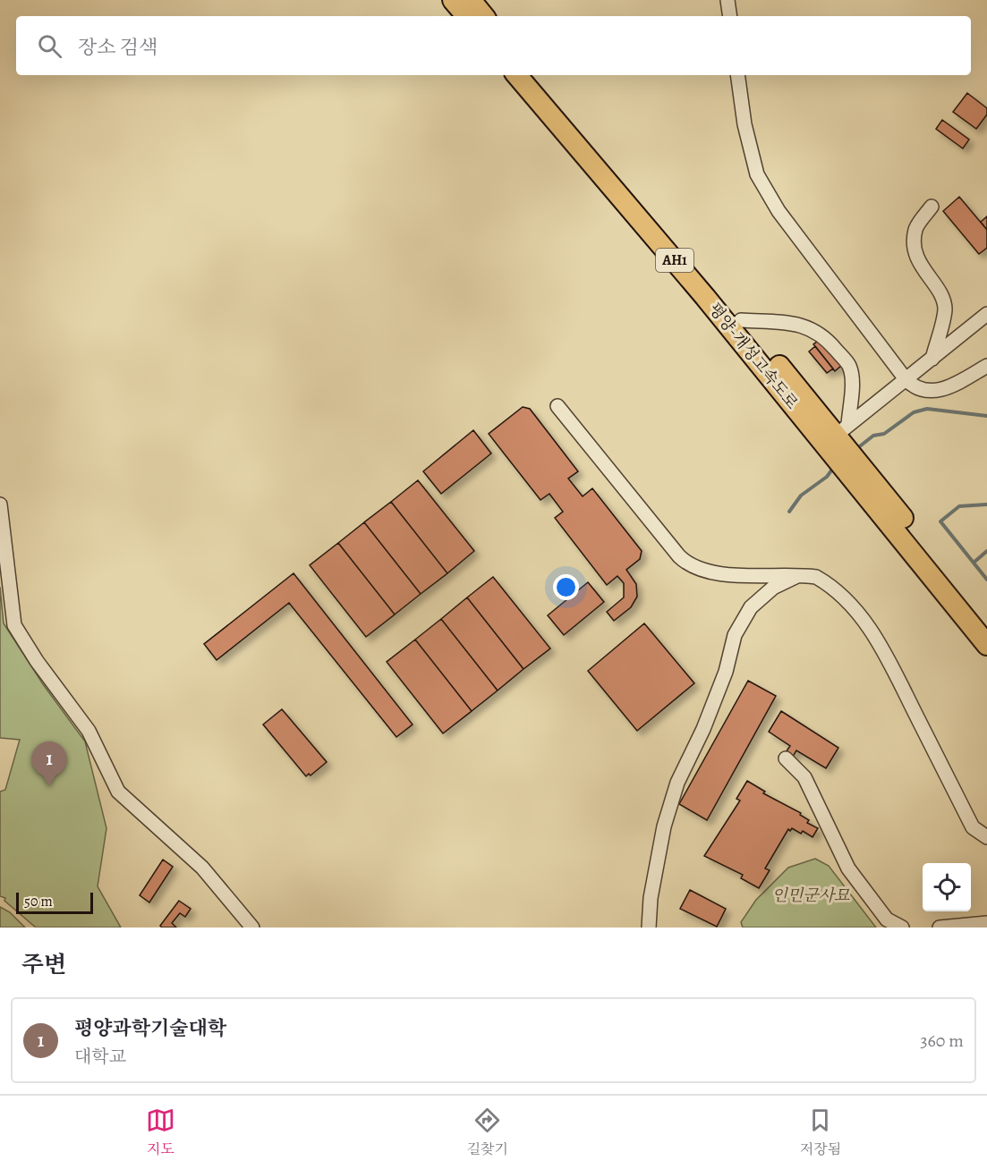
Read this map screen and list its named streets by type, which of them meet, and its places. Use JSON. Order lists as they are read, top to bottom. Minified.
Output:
{"streets":{"highway":["AH1","평양-개성고속도로"]},"parks":["인민군사묘"],"scale_bar":"50 m","page":{"search":"장소 검색","pins":"1","scale":"50 m","heading":"주변","list":[{"mark":"1","name":"평양과학기술대학","note":"대학교","value":"360 m"}],"nav":["지도","길찾기","저장됨"]}}
